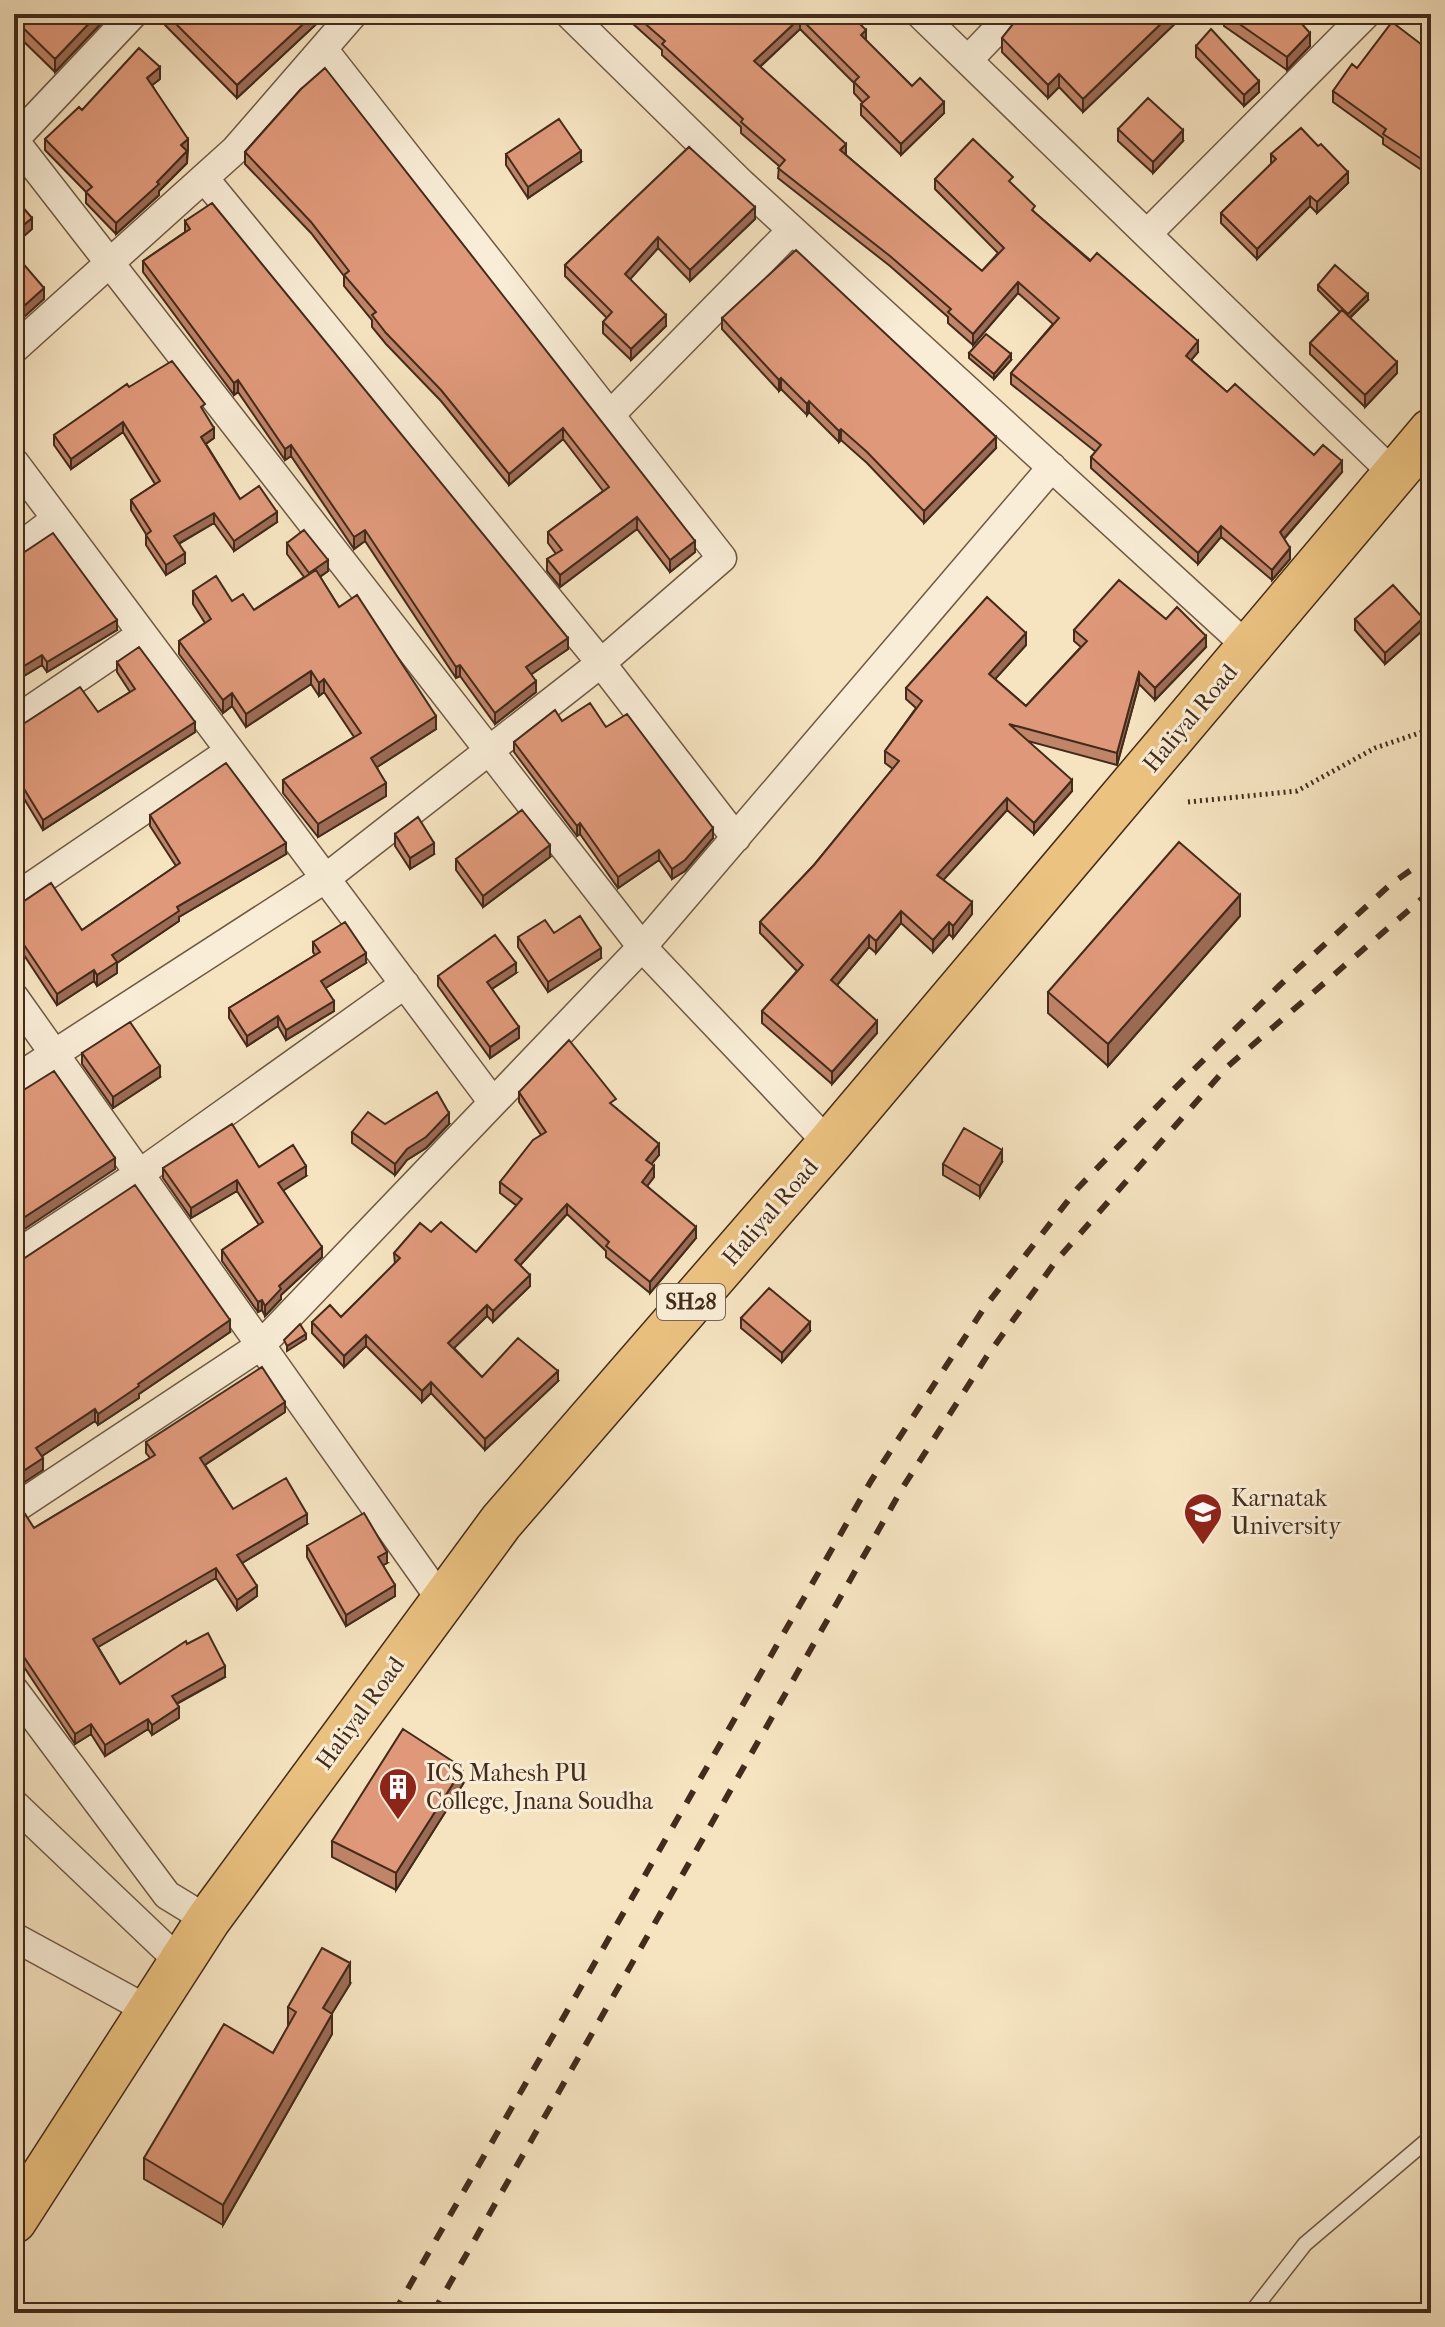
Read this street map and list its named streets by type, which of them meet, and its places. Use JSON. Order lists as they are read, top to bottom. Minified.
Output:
{"streets":{"main road":["Haliyal Road","SH28"]},"places":{"school or university":["Karnatak University"],"building":["ICS Mahesh PU College, Jnana Soudha"]}}
